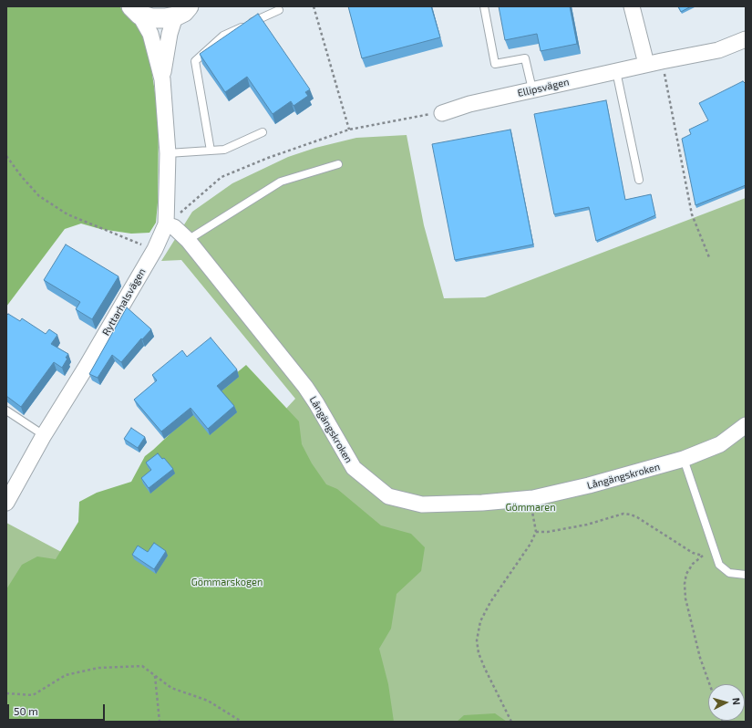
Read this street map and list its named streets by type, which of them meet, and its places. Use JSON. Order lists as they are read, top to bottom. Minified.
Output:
{"streets":{"street":["Ellipsvägen","Ryttarhalsvägen","Långängskroken"]},"crossings":[["Ryttarhalsvägen","Långängskroken"]],"parks":["Gömmaren","Gömmarskogen"],"scale_bar":"50 m","north":"right"}
